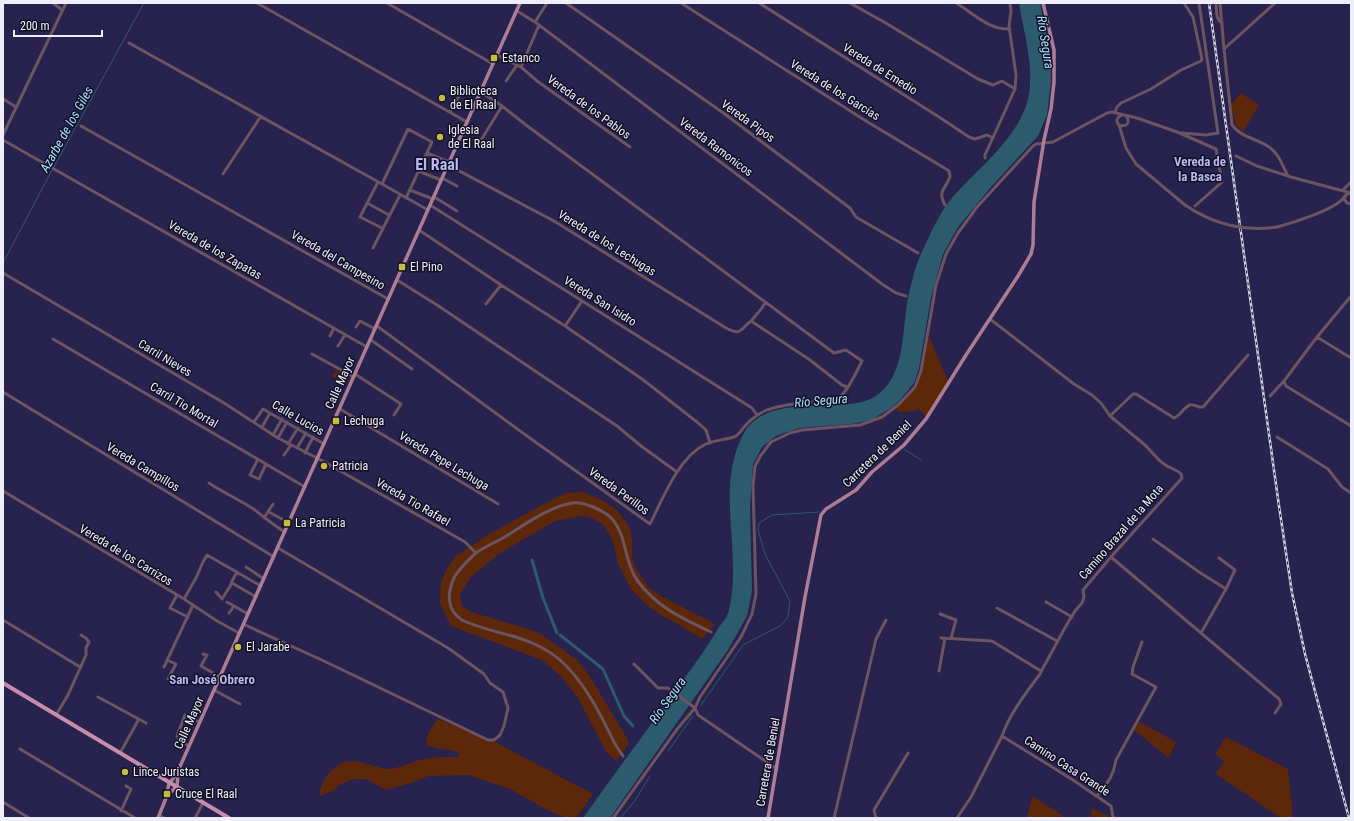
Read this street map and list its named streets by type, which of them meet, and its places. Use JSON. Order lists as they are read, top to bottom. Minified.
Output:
{"streets":{"main road":["Calle Mayor","Carretera de Beniel"],"street":["Vereda de Emedio","Vereda de los Garcías","Vereda de los Pablos","Vereda Pipos","Vereda Ramonicos","Vereda de los Lechugas","Vereda de los Zapatas","Vereda del Campesino","Vereda San Isidro","Carril Nieves","Carril Tio Mortal","Calle Lucios","Vereda Pepe Lechuga","Vereda Campillos","Vereda Perillos","Vereda Tio Rafael","Camino Brazal de la Mota","Vereda de los Carrizos","Camino Casa Grande"]},"crossings":[["Vereda de los Pablos","Calle Mayor"],["Vereda Ramonicos","Calle Mayor"],["Vereda de los Lechugas","Calle Mayor"],["Vereda de los Zapatas","Calle Mayor"],["Vereda del Campesino","Calle Mayor"],["Vereda San Isidro","Calle Mayor"],["Vereda San Isidro","Vereda Perillos"],["Carril Nieves","Calle Mayor"],["Carril Nieves","Calle Lucios"],["Carril Nieves","Vereda Tio Rafael"],["Calle Mayor","Carril Tio Mortal"],["Calle Mayor","Calle Lucios"],["Calle Mayor","Vereda Pepe Lechuga"],["Calle Mayor","Vereda Campillos"],["Calle Mayor","Vereda Perillos"],["Calle Mayor","Vereda Tio Rafael"],["Calle Mayor","Vereda de los Carrizos"],["Carretera de Beniel","Camino Brazal de la Mota"],["Camino Brazal de la Mota","Camino Casa Grande"]],"districts":["Vereda de la Basca","El Raal","San José Obrero"],"water":["Río Segura","Azarbe de los Giles"],"places":{"transit":["Estanco","El Pino","Lechuga","La Patricia","Cruce El Raal"],"other":["Biblioteca de El Raal","Iglesia de El Raal","Patricia","El Jarabe","Lince Juristas"]},"scale_bar":"200 m"}
